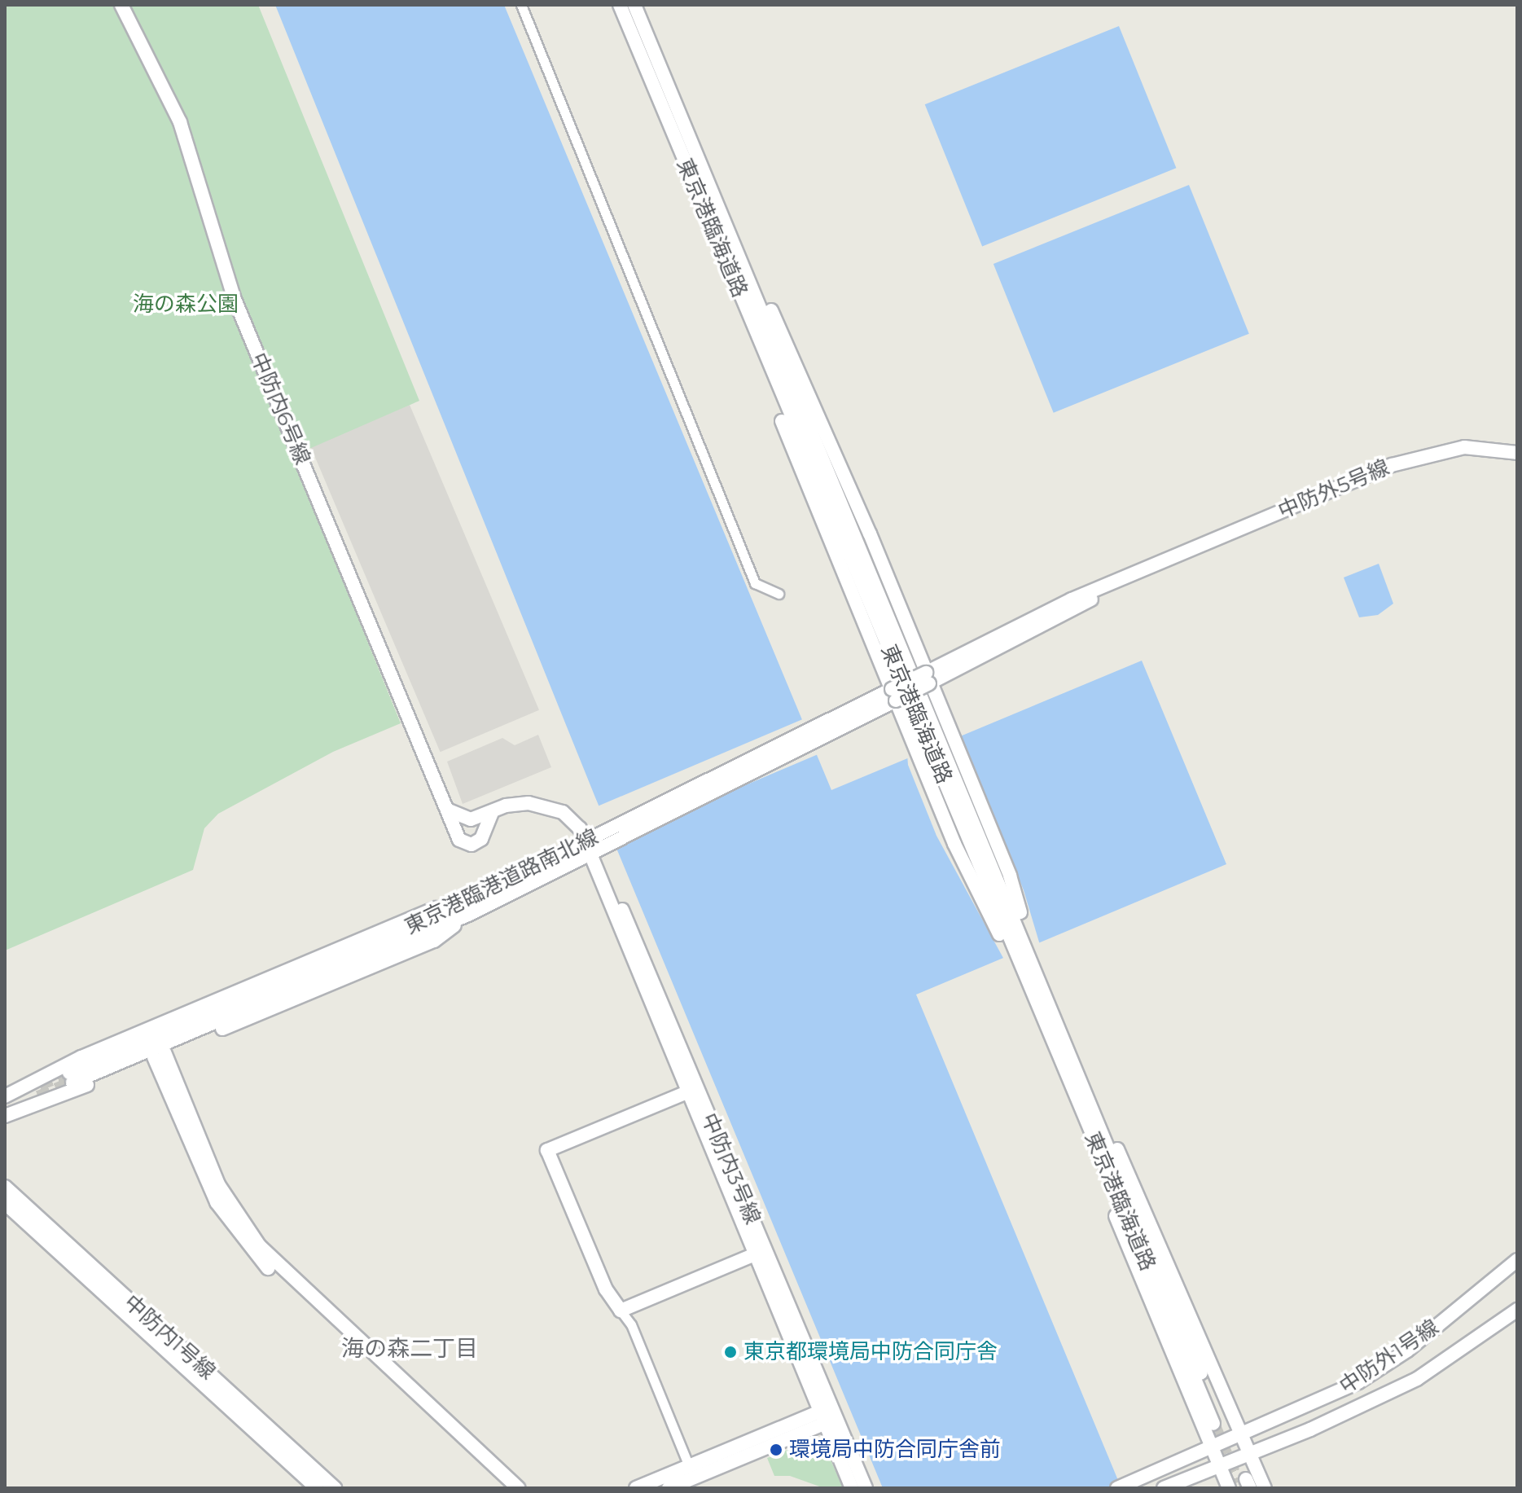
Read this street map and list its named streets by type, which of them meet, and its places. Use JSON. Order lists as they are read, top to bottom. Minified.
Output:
{"streets":{"street":["東京港臨海道路","中防内6号線","中防外5号線","東京港臨港道路南北線","中防内3号線","中防内1号線","中防外1号線"]},"crossings":[["東京港臨海道路","東京港臨港道路南北線"],["中防外5号線","東京港臨港道路南北線"],["東京港臨港道路南北線","中防内3号線"]],"districts":["海の森二丁目"],"parks":["海の森公園"],"places":["東京都環境局中防合同庁舎","環境局中防合同庁舎前"]}
